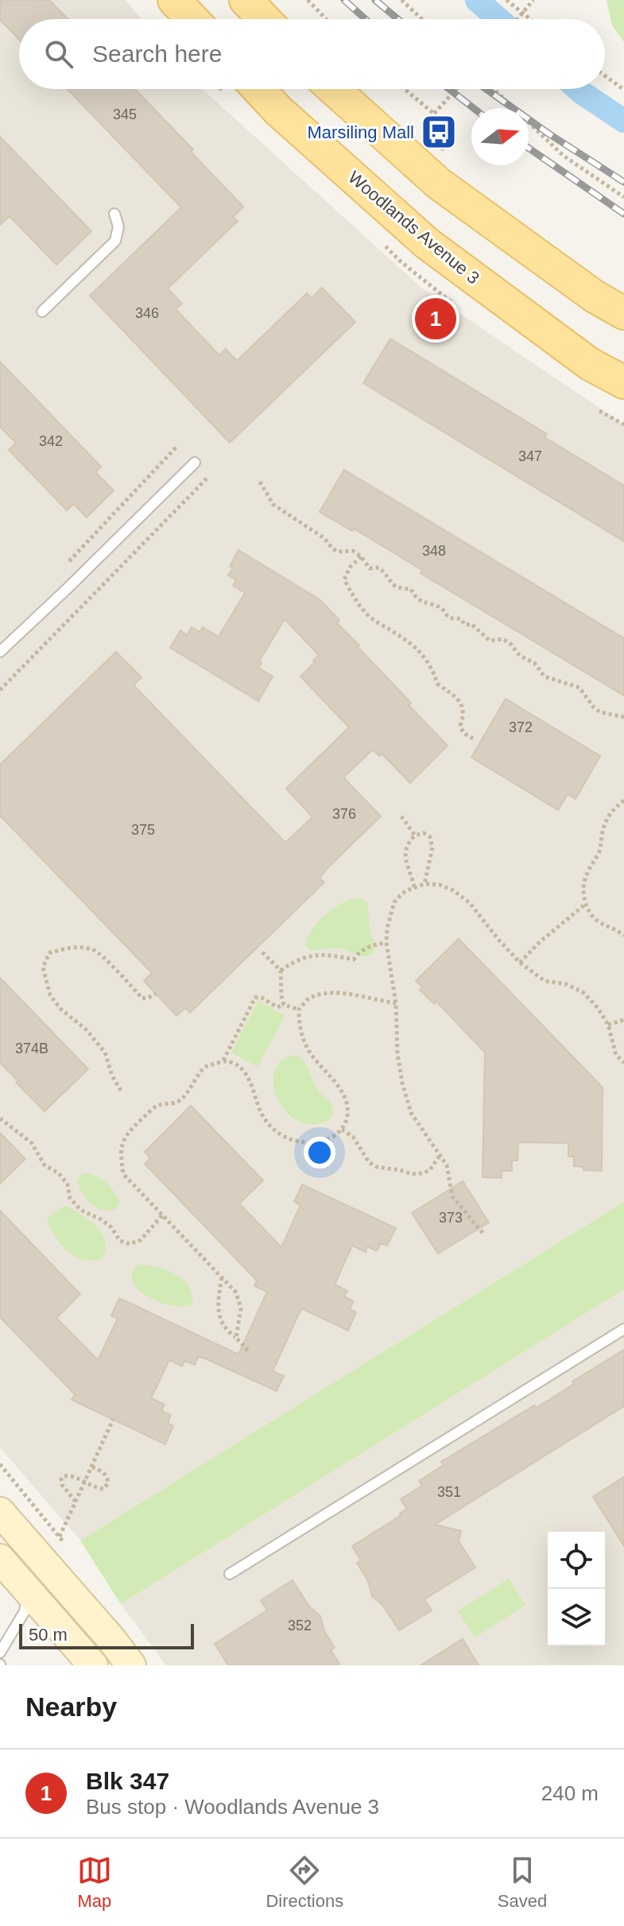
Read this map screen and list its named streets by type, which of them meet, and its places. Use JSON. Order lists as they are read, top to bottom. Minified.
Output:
{"streets":{"main road":["Woodlands Avenue 3"]},"places":{"bus stop":["Marsiling Mall"]},"house_numbers":["345","346","342","347","348","372","376","375","374B","373","351","352"],"scale_bar":"50 m","north":"right","page":{"search":"Search here","pins":"1","scale":"50 m","heading":"Nearby","list":[{"mark":"1","name":"Blk 347","note":"Bus stop · Woodlands Avenue 3","value":"240 m"}],"nav":["Map","Directions","Saved"]}}
